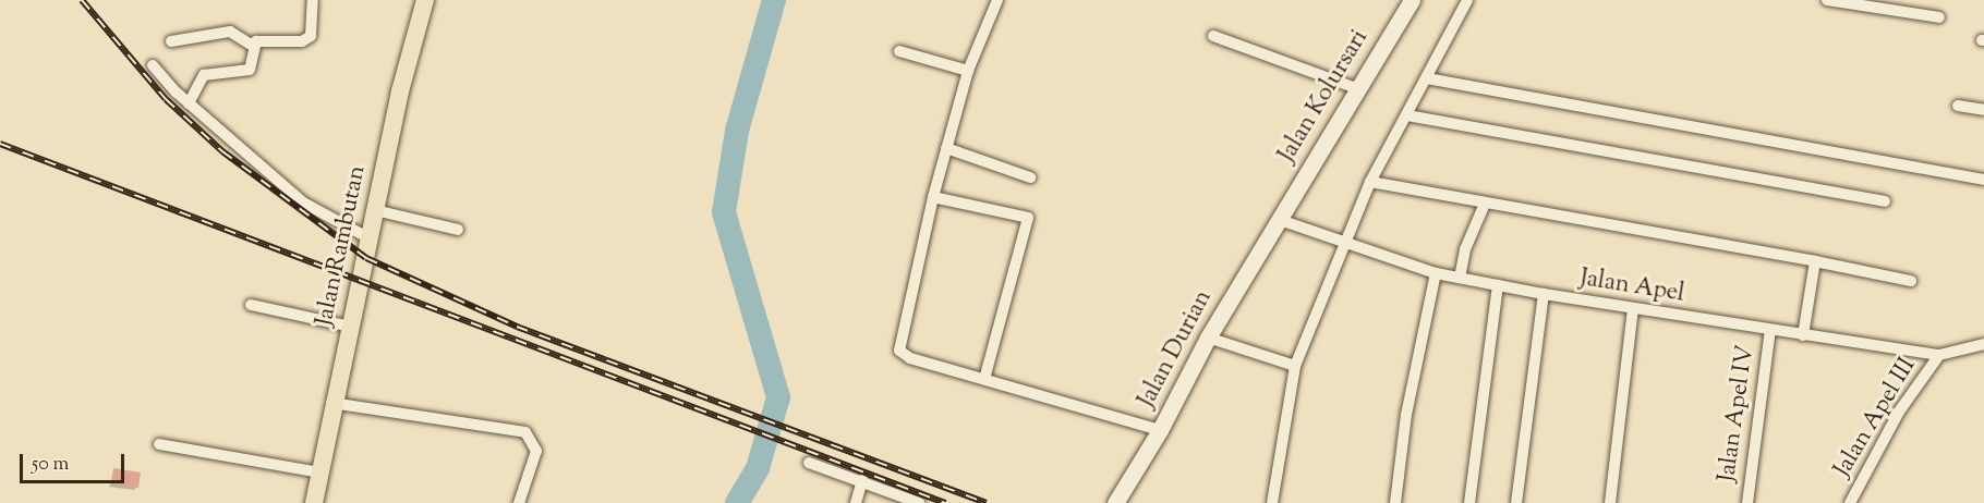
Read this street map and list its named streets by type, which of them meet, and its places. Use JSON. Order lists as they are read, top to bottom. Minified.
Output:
{"streets":{"main road":["Jalan Rambutan"],"street":["Jalan Kolursari","Jalan Apel","Jalan Durian","Jalan Apel IV","Jalan Apel III"]},"crossings":[["Jalan Kolursari","Jalan Apel"],["Jalan Kolursari","Jalan Durian"],["Jalan Apel","Jalan Durian"],["Jalan Apel","Jalan Apel IV"],["Jalan Apel","Jalan Apel III"]],"scale_bar":"50 m"}
